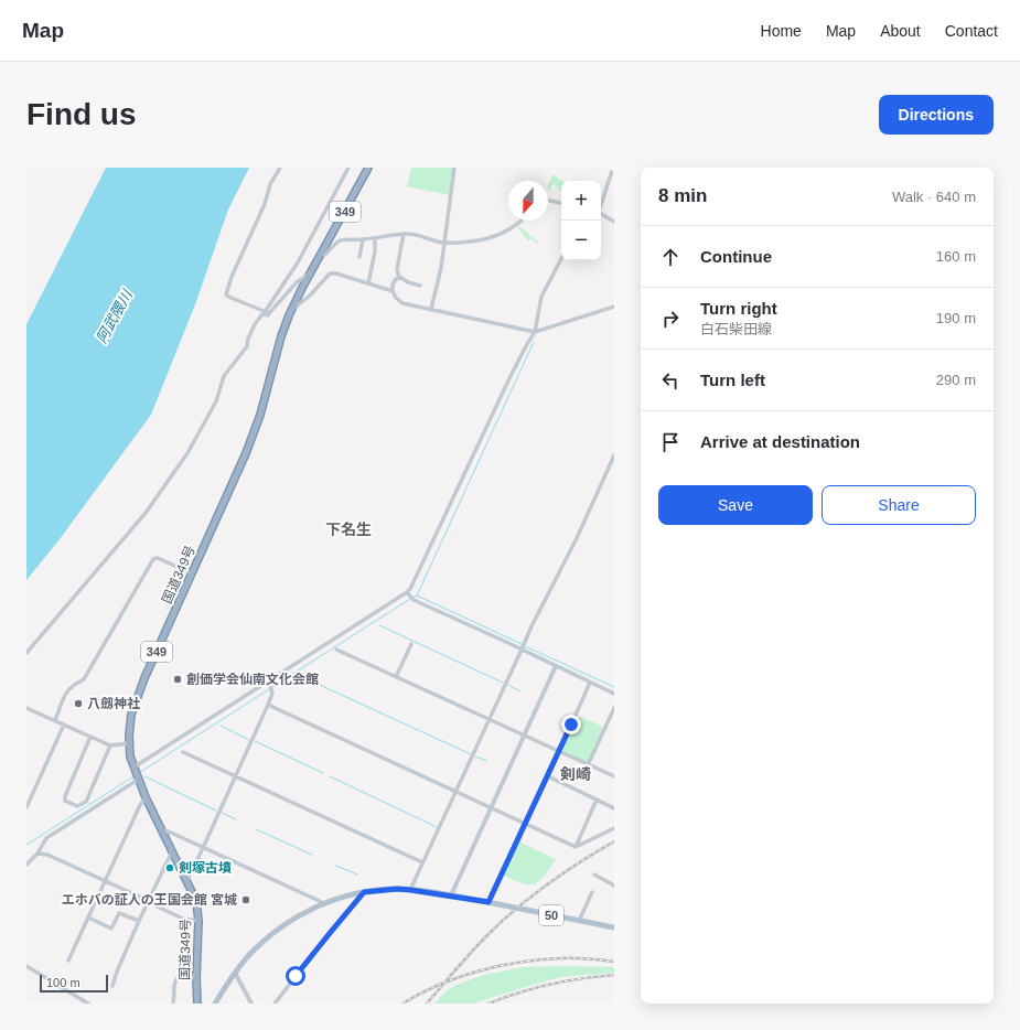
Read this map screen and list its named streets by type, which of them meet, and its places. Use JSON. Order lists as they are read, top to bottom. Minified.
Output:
{"streets":{"highway":["349","国道349号"],"main road":["50"]},"districts":["下名生","剣崎"],"water":["阿武隈川"],"places":["創価学会仙南文化会館","八劔神社","剣塚古墳","エホバの証人の王国会館 宮城"],"scale_bar":"100 m","north":"bottom","page":{"header":"Map","nav":["Home","Map","About","Contact"],"buttons":["Directions",["Save","Share"]],"title":"Find us","heading":["8 min","Walk · 640 m"],"map_buttons":["+","−"],"list":[["Continue","160 m"],["Turn right","白石柴田線","190 m"],["Turn left","290 m"],"Arrive at destination"],"scale":"100 m"}}
